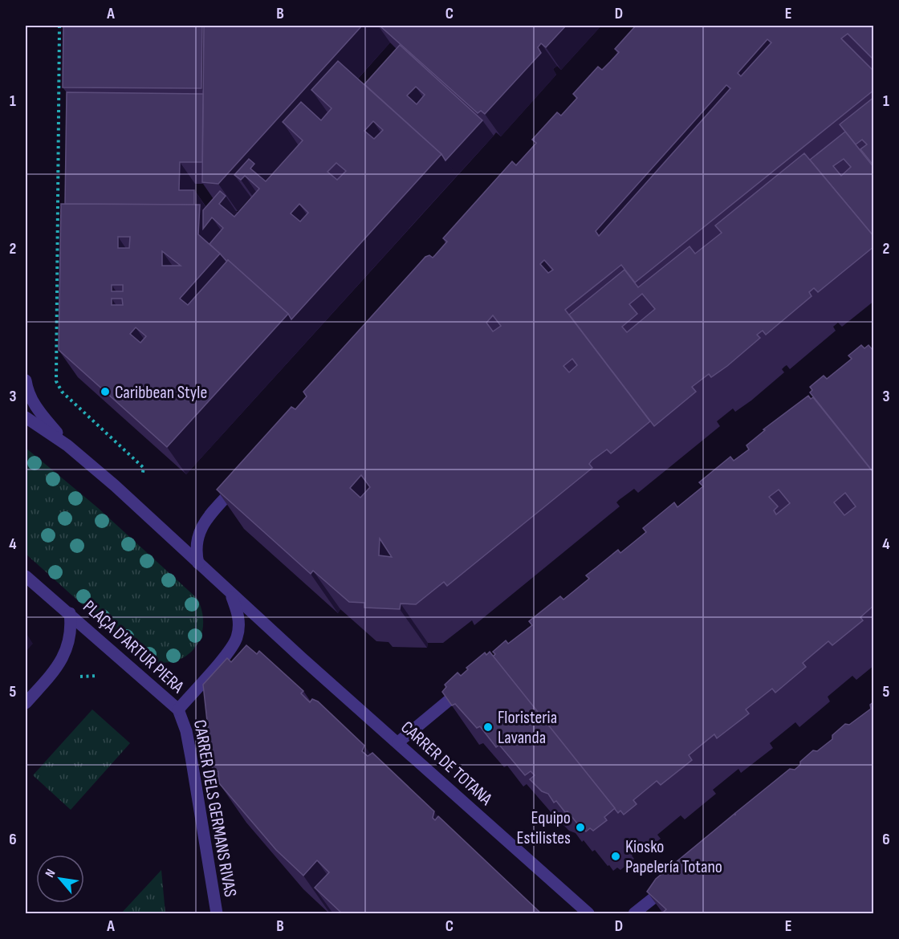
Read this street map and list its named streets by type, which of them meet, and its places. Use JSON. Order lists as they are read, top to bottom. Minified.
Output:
{"streets":{"street":["PLAÇA D'ARTUR PIERA","CARRER DE TOTANA","CARRER DELS GERMANS RIVAS"]},"crossings":[["PLAÇA D'ARTUR PIERA","CARRER DE TOTANA"],["PLAÇA D'ARTUR PIERA","CARRER DELS GERMANS RIVAS"]],"places":["Caribbean Style","Floristeria Lavanda","Equipo Estilistes","Kiosko Papelería Totano"],"north":"top left","grid":{"columns":["A","B","C","D","E"],"rows":["1","2","3","4","5","6"]}}
